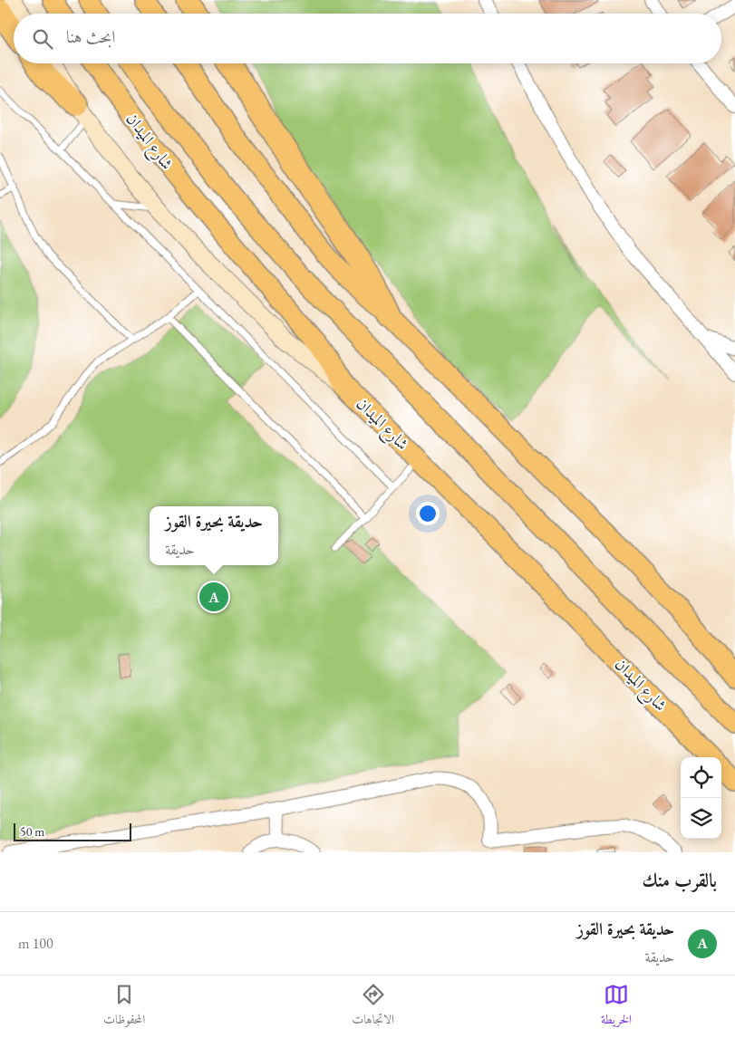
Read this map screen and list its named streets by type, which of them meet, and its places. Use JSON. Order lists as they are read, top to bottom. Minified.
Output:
{"streets":{"main road":["شارع الميدان"]},"scale_bar":"50 m","page":{"search":"ابحث هنا","popup":["حديقة بحيرة القوز","حديقة"],"pins":"A","scale":"50 m","heading":"بالقرب منك","list":[{"mark":"A","name":"حديقة بحيرة القوز","note":"حديقة","value":"100 m"}],"nav":["الخريطة","الاتجاهات","المحفوظات"]}}
